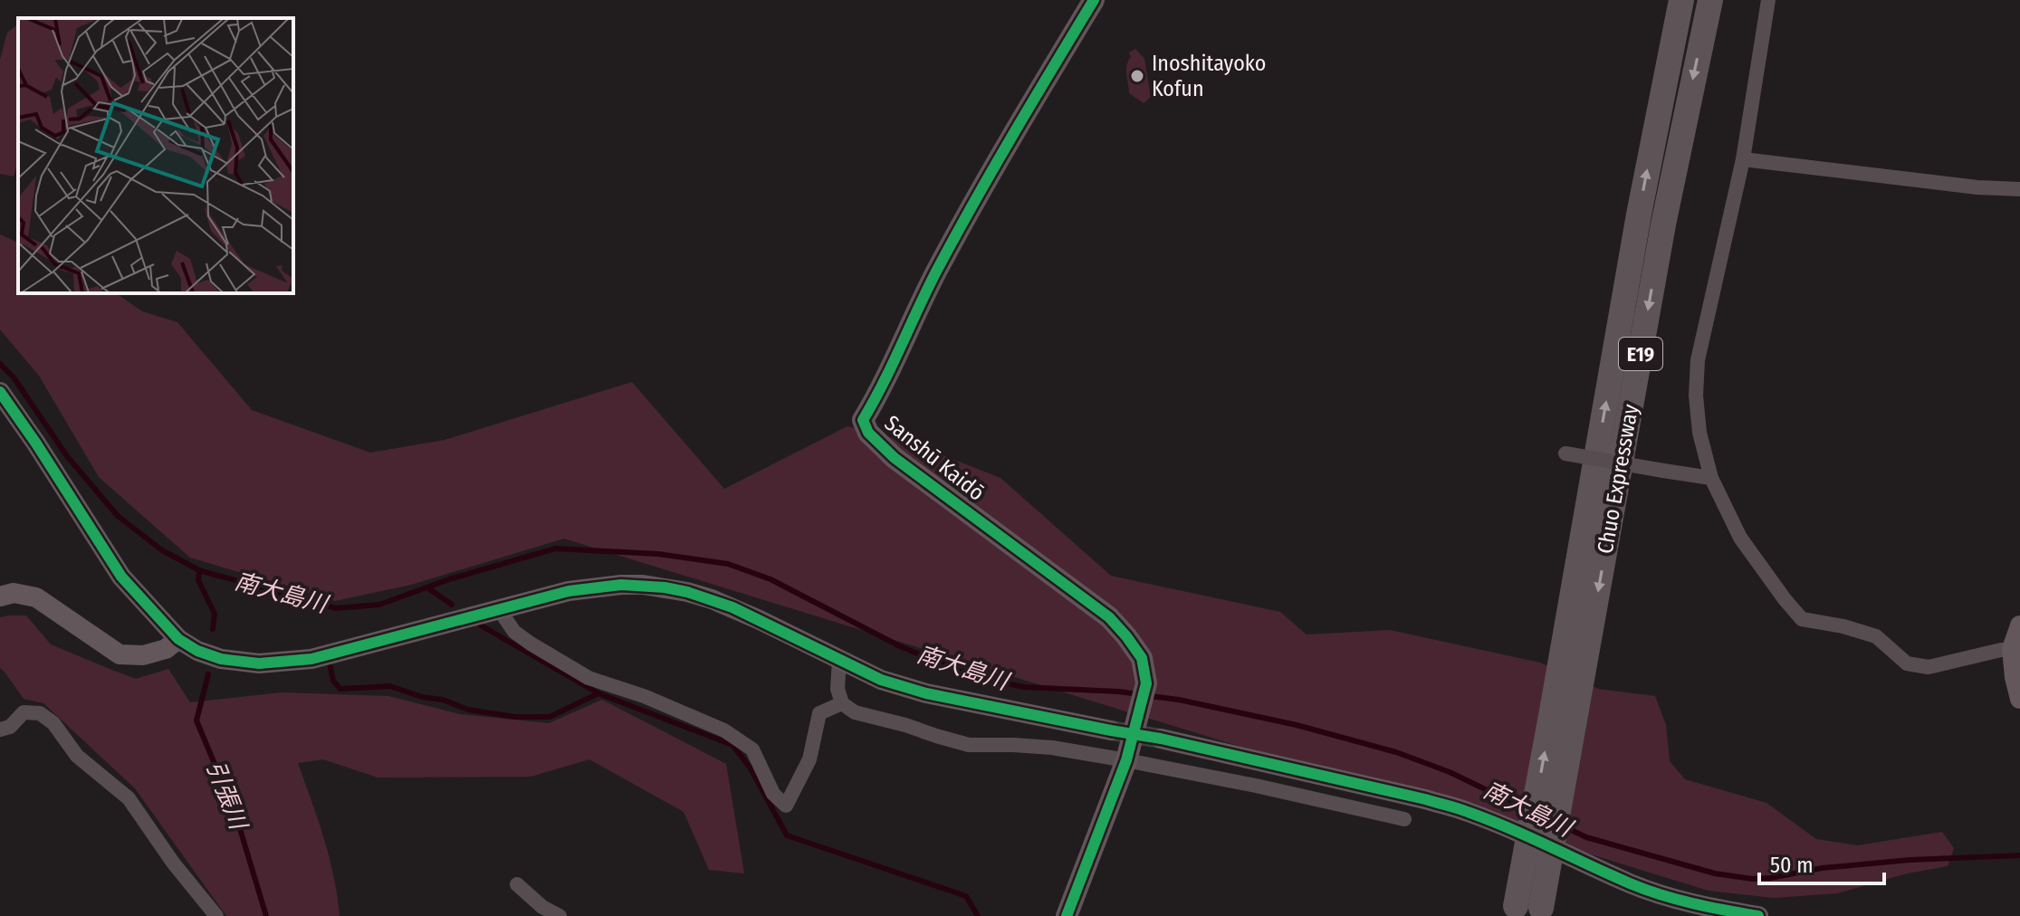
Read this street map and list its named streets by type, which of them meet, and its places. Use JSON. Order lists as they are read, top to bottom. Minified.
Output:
{"streets":{"highway":["E19","Chuo Expressway"],"main road":["Sanshū Kaidō"]},"water":["南大島川","引張川"],"places":["Inoshitayoko Kofun"],"scale_bar":"50 m"}
